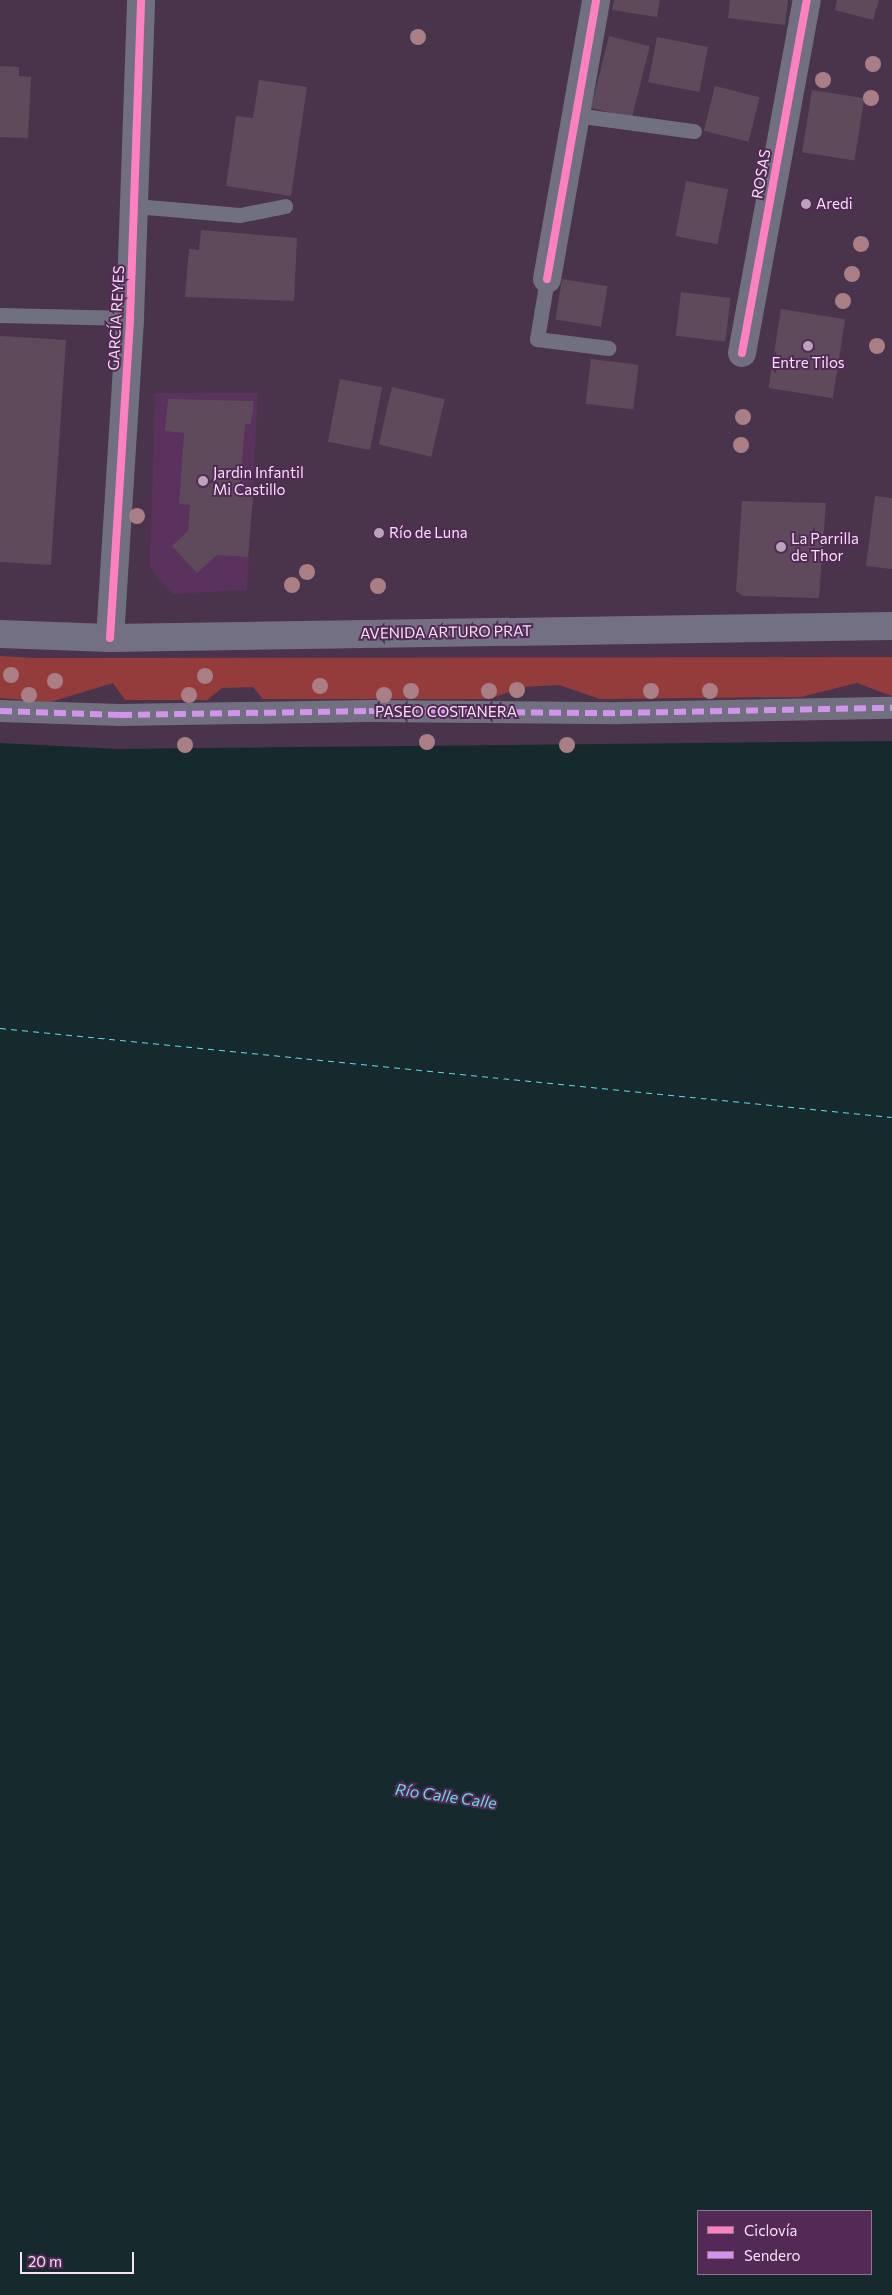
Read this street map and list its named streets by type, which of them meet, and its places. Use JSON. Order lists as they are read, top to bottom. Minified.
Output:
{"streets":{"main road":["AVENIDA ARTURO PRAT"],"street":["ROSAS","GARCÍA REYES","PASEO COSTANERA"]},"crossings":[["GARCÍA REYES","AVENIDA ARTURO PRAT"]],"water":["Río Calle Calle"],"places":["Aredi","Entre Tilos","Jardin Infantil Mi Castillo","Río de Luna","La Parrilla de Thor"],"legend":["Ciclovía","Sendero"],"scale_bar":"20 m"}
